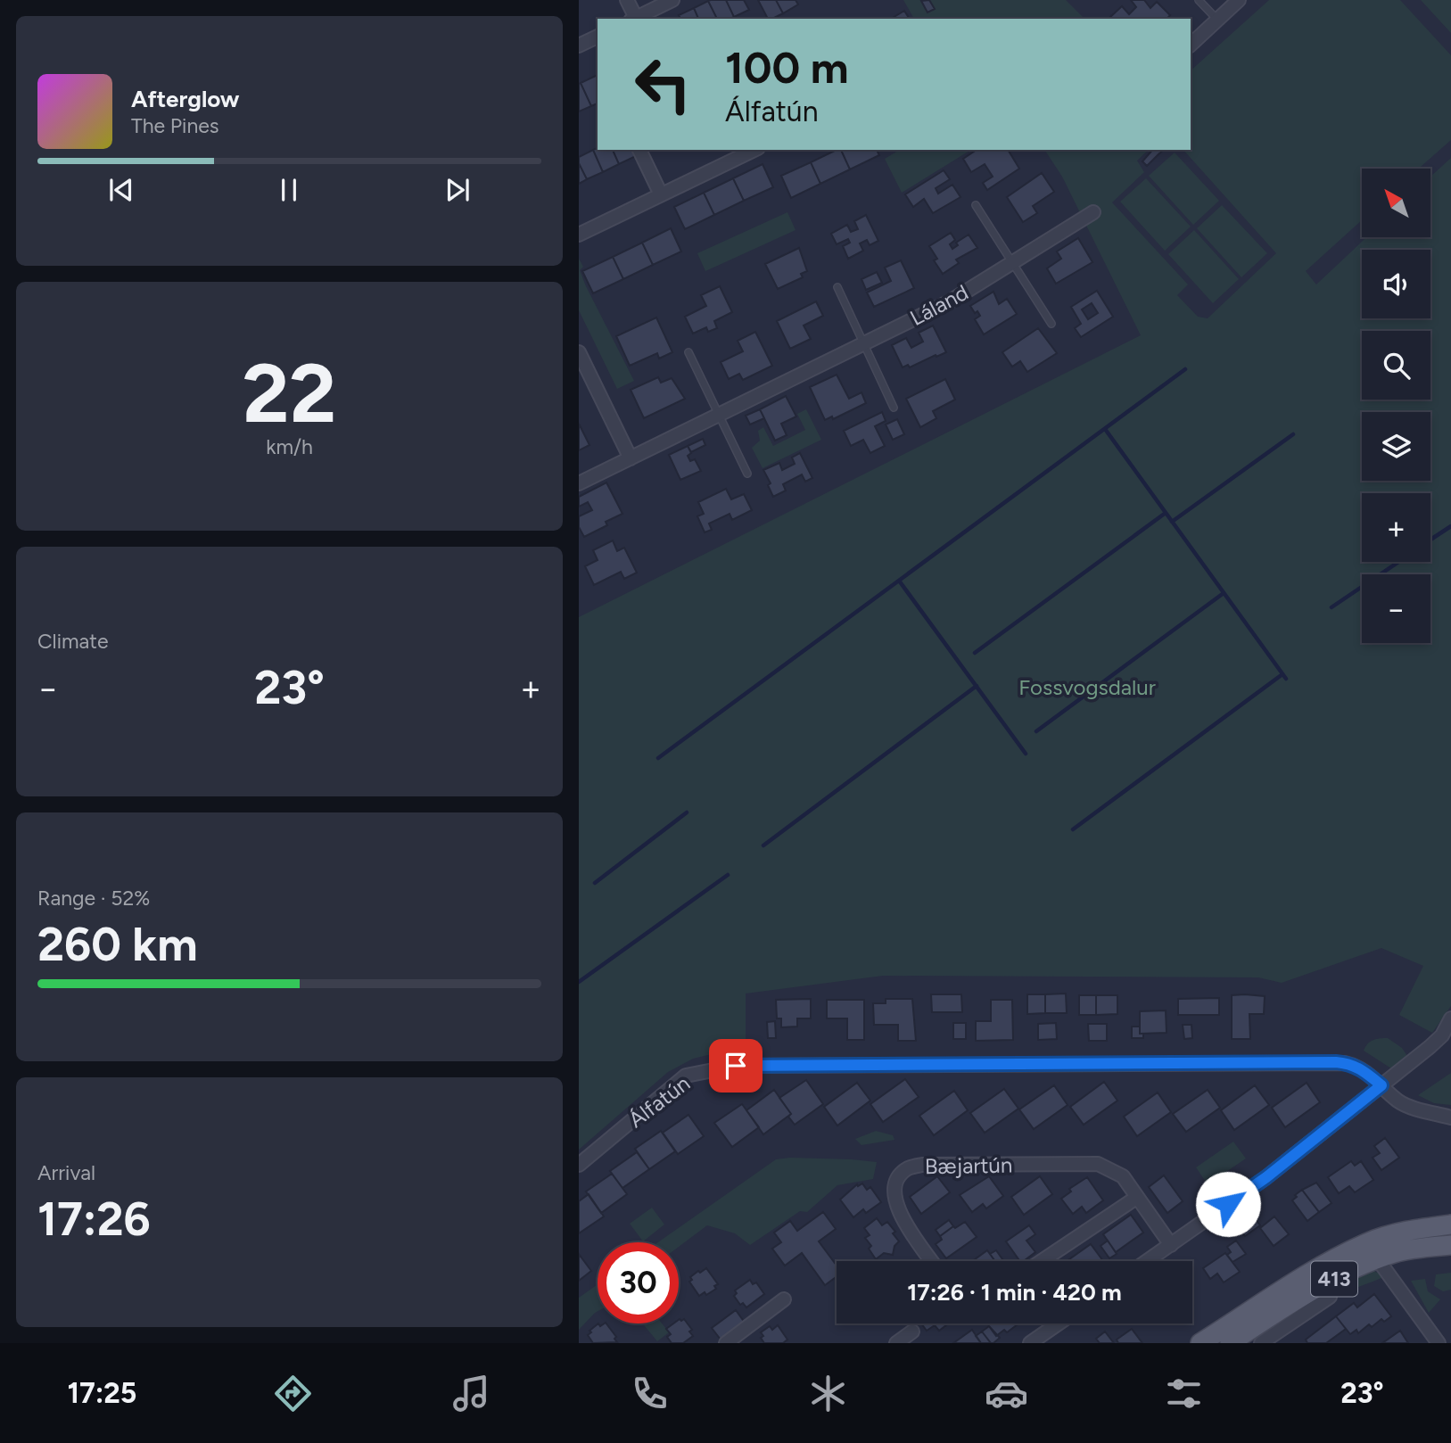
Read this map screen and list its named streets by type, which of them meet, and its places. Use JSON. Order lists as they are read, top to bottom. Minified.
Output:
{"streets":{"main road":["413"],"street":["Láland","Álfatún","Bæjartún"]},"parks":["Fossvogsdalur"],"north":"top left","page":{"turn":["100 m","Álfatún"],"song":["Afterglow","The Pines"],"map_buttons":["+","−"],"tile":[["22","km/h"],"Climate",["Range · 52%","260 km"],["Arrival","17:26"]],"heat":["−","23°","+"],"limit":"30","trip":"17:26 · 1 min · 420 m","tabs":["17:25","23°"]}}
